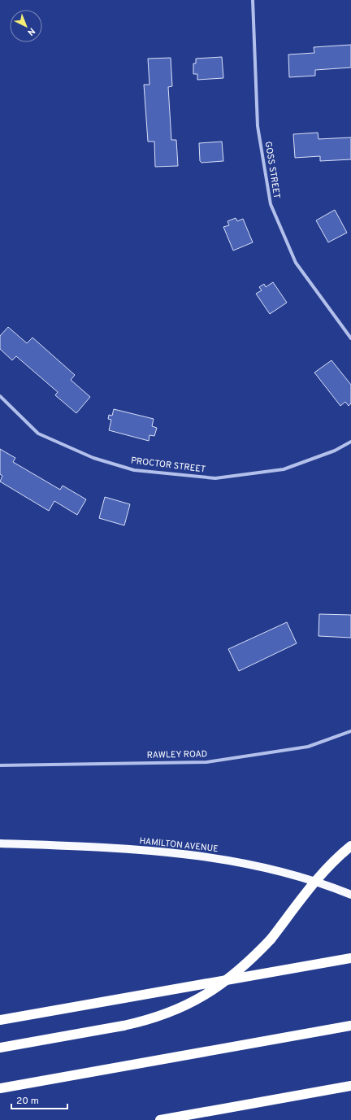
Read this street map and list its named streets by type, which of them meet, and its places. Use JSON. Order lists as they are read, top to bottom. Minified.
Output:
{"streets":{"main road":["HAMILTON AVENUE"],"street":["GOSS STREET","PROCTOR STREET","RAWLEY ROAD"]},"scale_bar":"20 m","north":"bottom right"}
